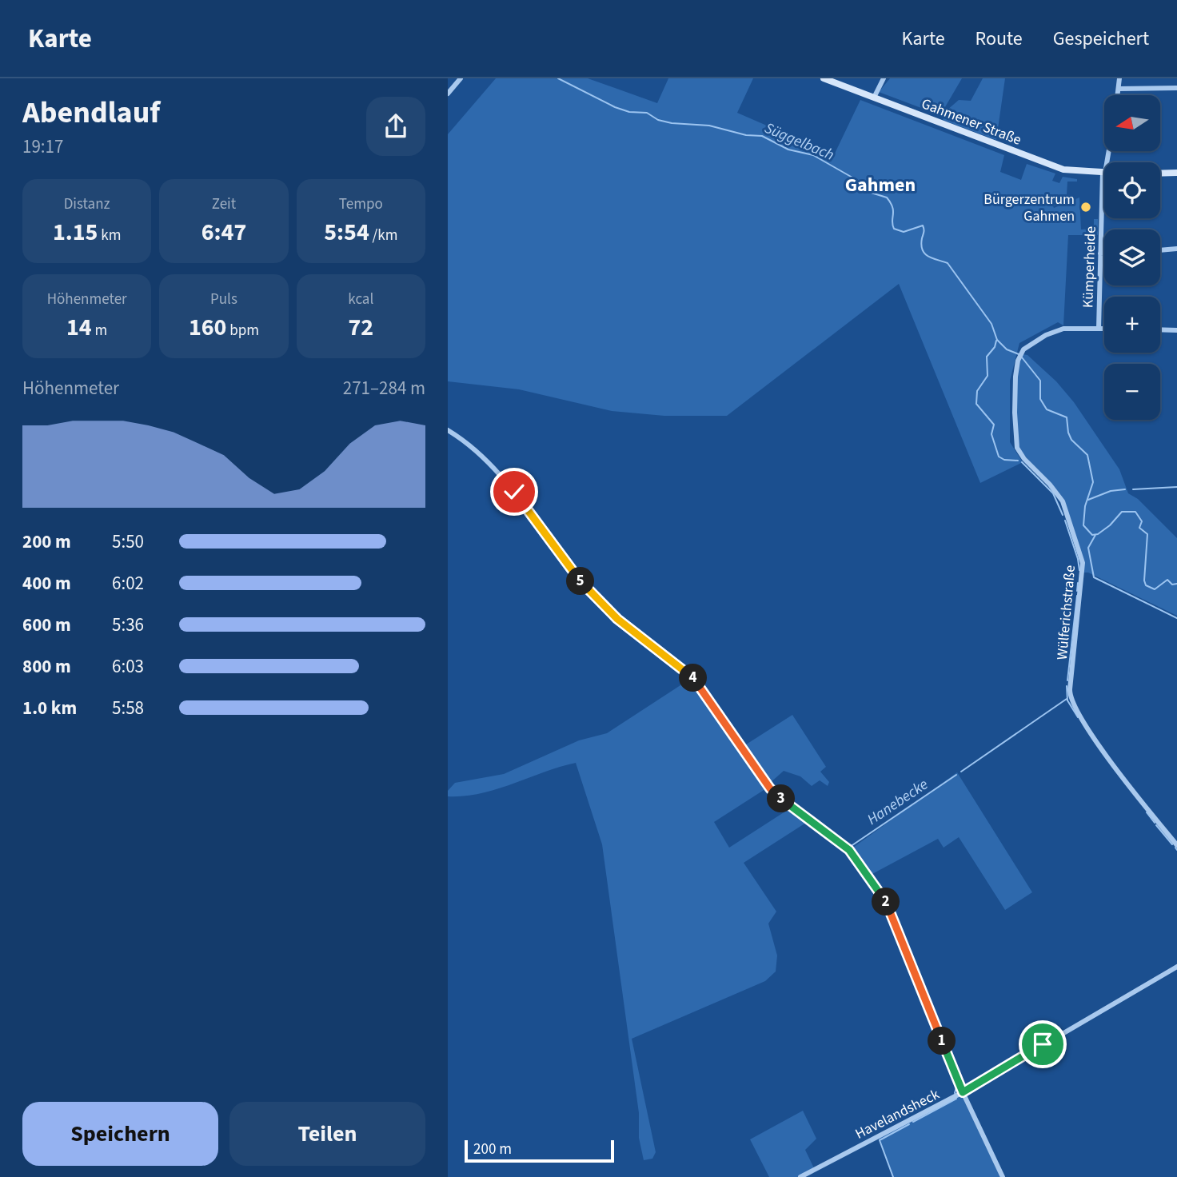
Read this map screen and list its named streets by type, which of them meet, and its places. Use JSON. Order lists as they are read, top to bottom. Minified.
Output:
{"streets":{"main road":["Gahmener Straße"],"street":["Kümperheide","Wülferichstraße","Havelandsheck"]},"crossings":[["Gahmener Straße","Kümperheide"],["Kümperheide","Wülferichstraße"]],"districts":["Gahmen"],"water":["Süggelbach","Hanebecke"],"places":["Bürgerzentrum Gahmen"],"scale_bar":"200 m","north":"left","page":{"header":"Karte","nav":["Karte","Route","Gespeichert"],"heading":["Abendlauf","19:17"],"map_buttons":["+","−"],"stats":[["Distanz","1.15 km"],["Zeit","6:47"],["Tempo","5:54 /km"],["Höhenmeter","14 m"],["Puls","160 bpm"],["kcal","72"]],"chart":["Höhenmeter","271–284 m"],"list":[{"name":"200 m","note":"5:50"},{"name":"400 m","note":"6:02"},{"name":"600 m","note":"5:36"},{"name":"800 m","note":"6:03"},{"name":"1.0 km","note":"5:58"}],"pins":["5","4","3","2","1"],"buttons":["Speichern","Teilen"],"scale":"200 m"}}
